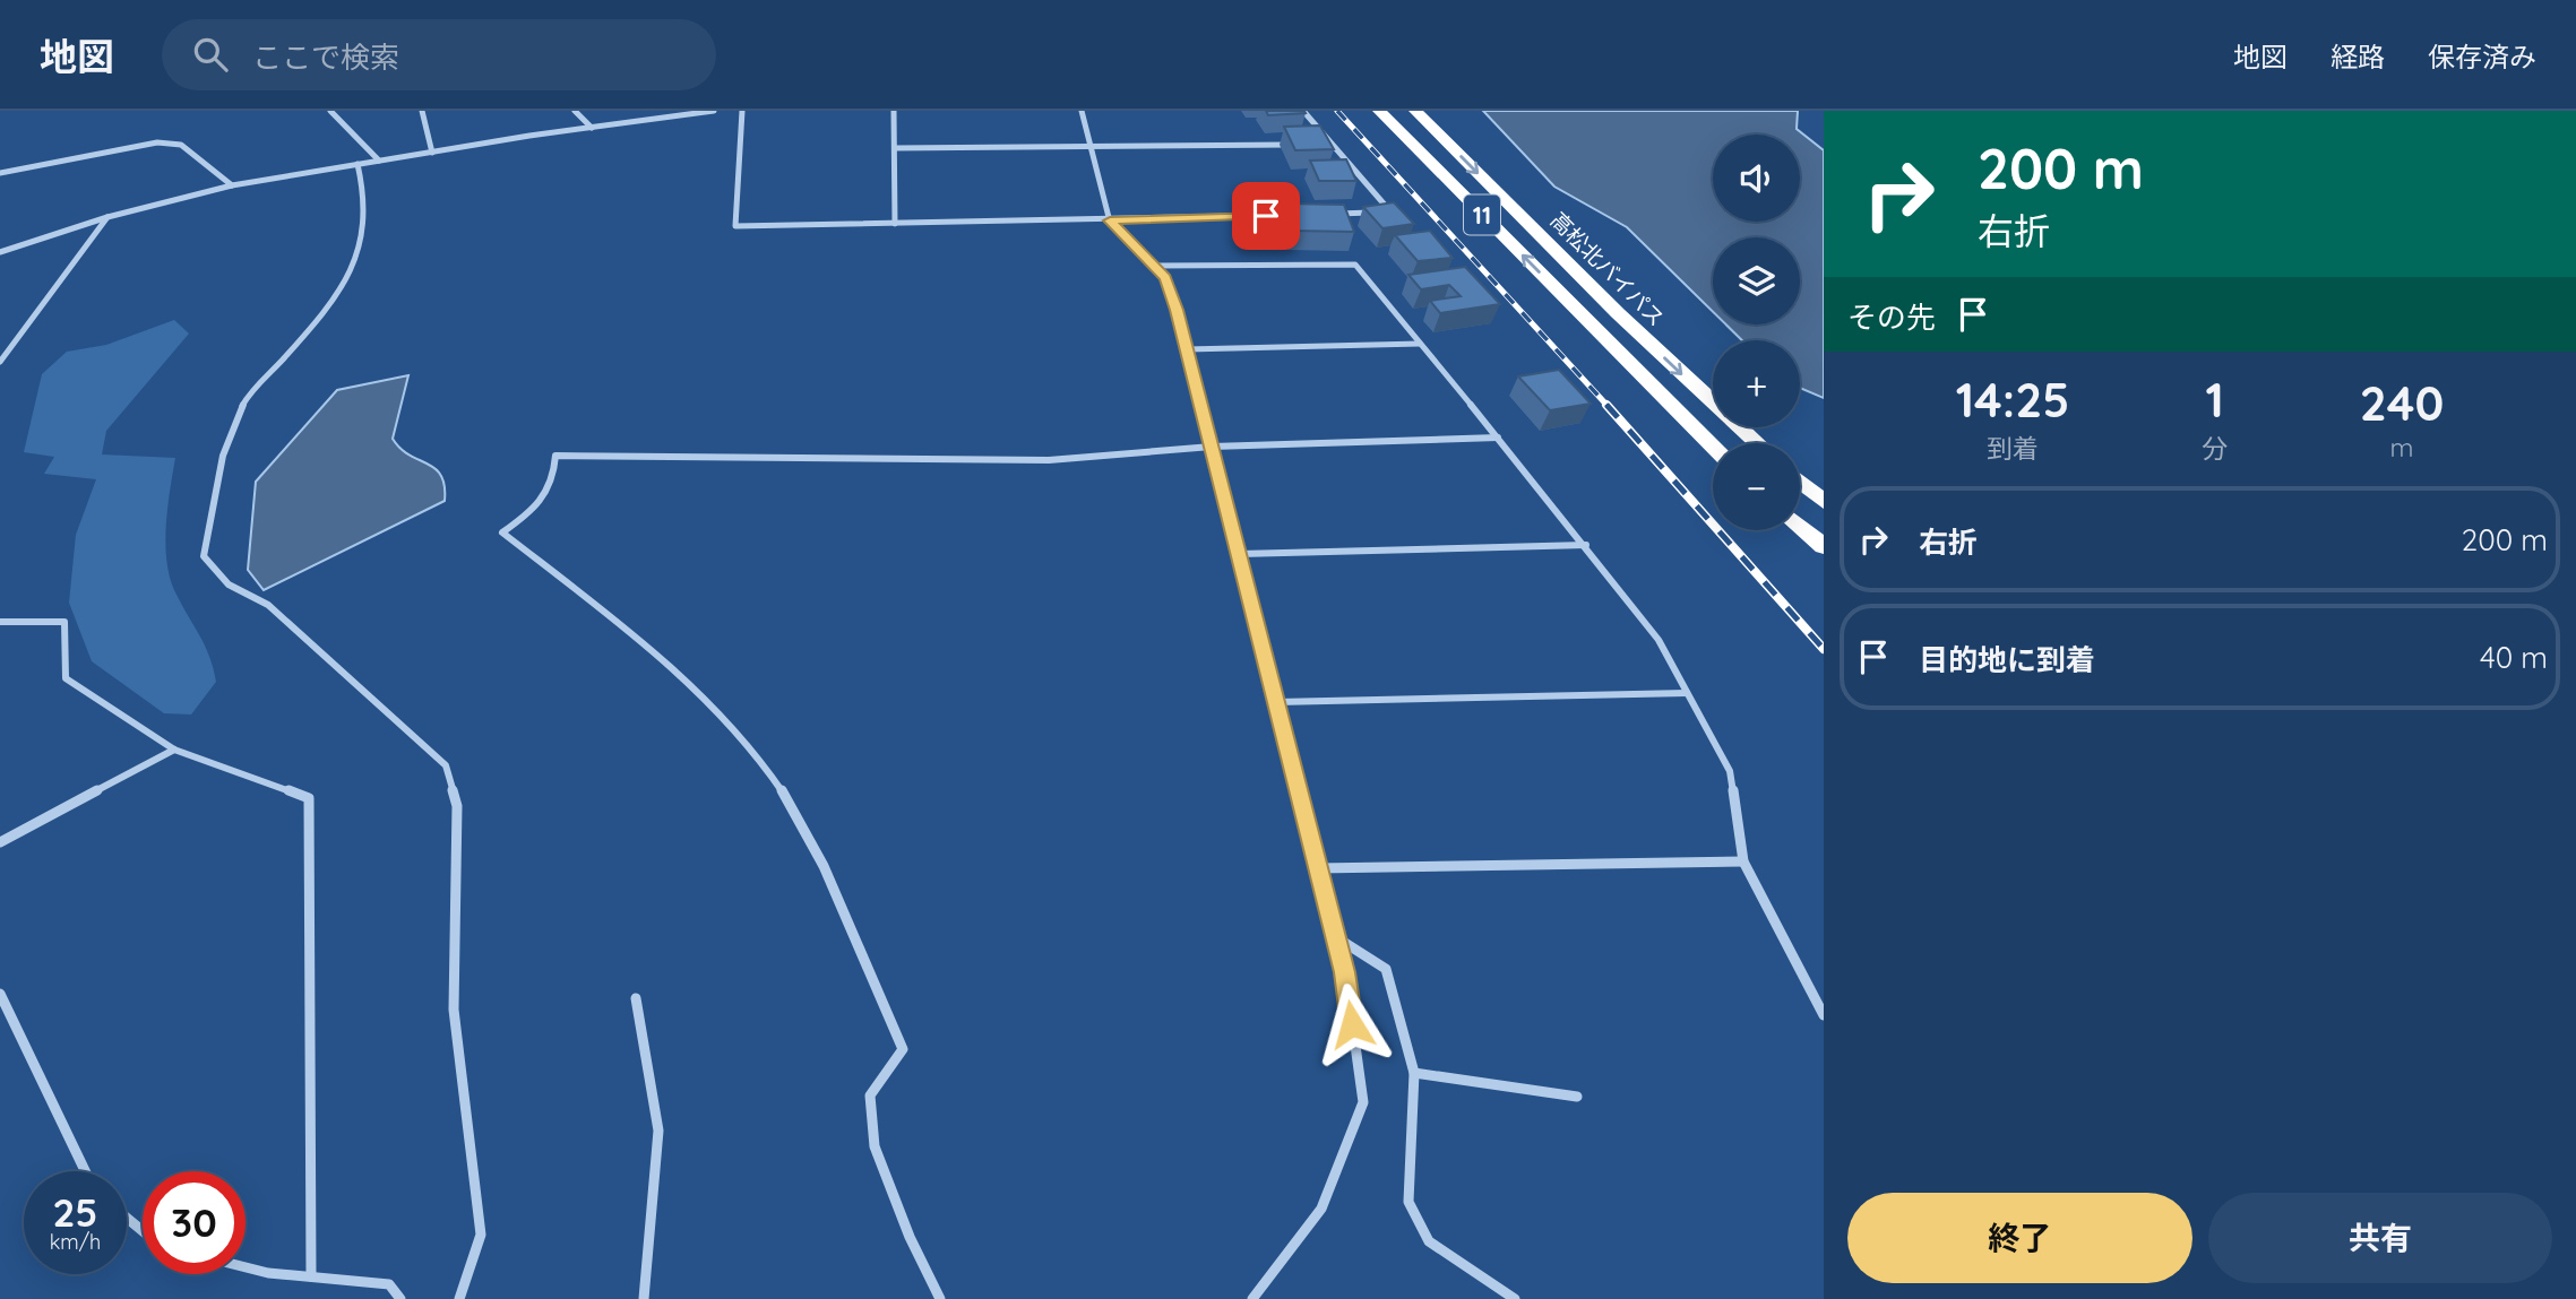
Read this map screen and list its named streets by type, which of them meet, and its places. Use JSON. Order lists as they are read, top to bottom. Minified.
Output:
{"streets":{"highway":["11","高松北バイパス"]},"page":{"header":"地図","search":"ここで検索","nav":["地図","経路","保存済み"],"turn":["200 m","右折"],"map_buttons":["+","−"],"then":"その先","eta":["14:25","到着","1","分","240","m"],"list":[{"name":"右折","value":"200 m"},{"name":"目的地に到着","value":"40 m"}],"speed":"25 km/h","limit":"30","buttons":["終了","共有"]}}
